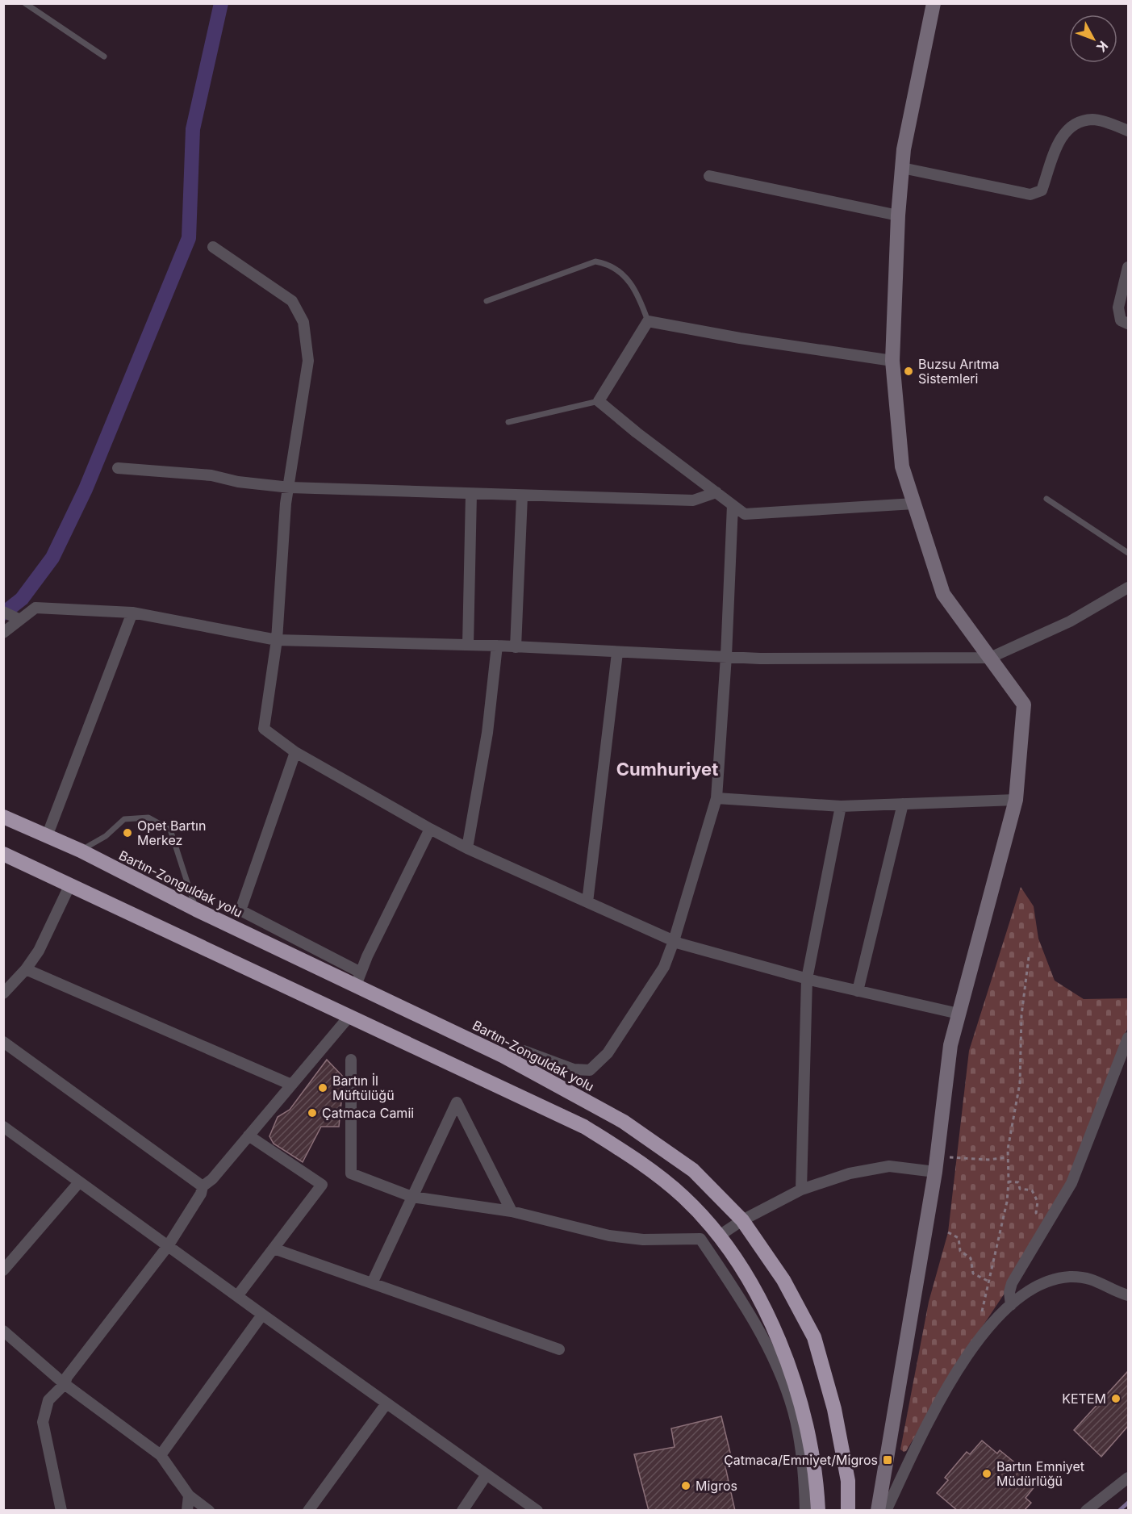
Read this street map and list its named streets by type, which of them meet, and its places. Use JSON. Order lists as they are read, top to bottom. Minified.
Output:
{"streets":{"highway":["Bartın-Zonguldak yolu"]},"districts":["Cumhuriyet"],"places":{"other":["Buzsu Arıtma Sistemleri","Opet Bartın Merkez","Bartın İl Müftülüğü","Çatmaca Camii","KETEM","Bartın Emniyet Müdürlüğü","Migros"],"transit":["Çatmaca/Emniyet/Migros"]},"north":"bottom right"}
